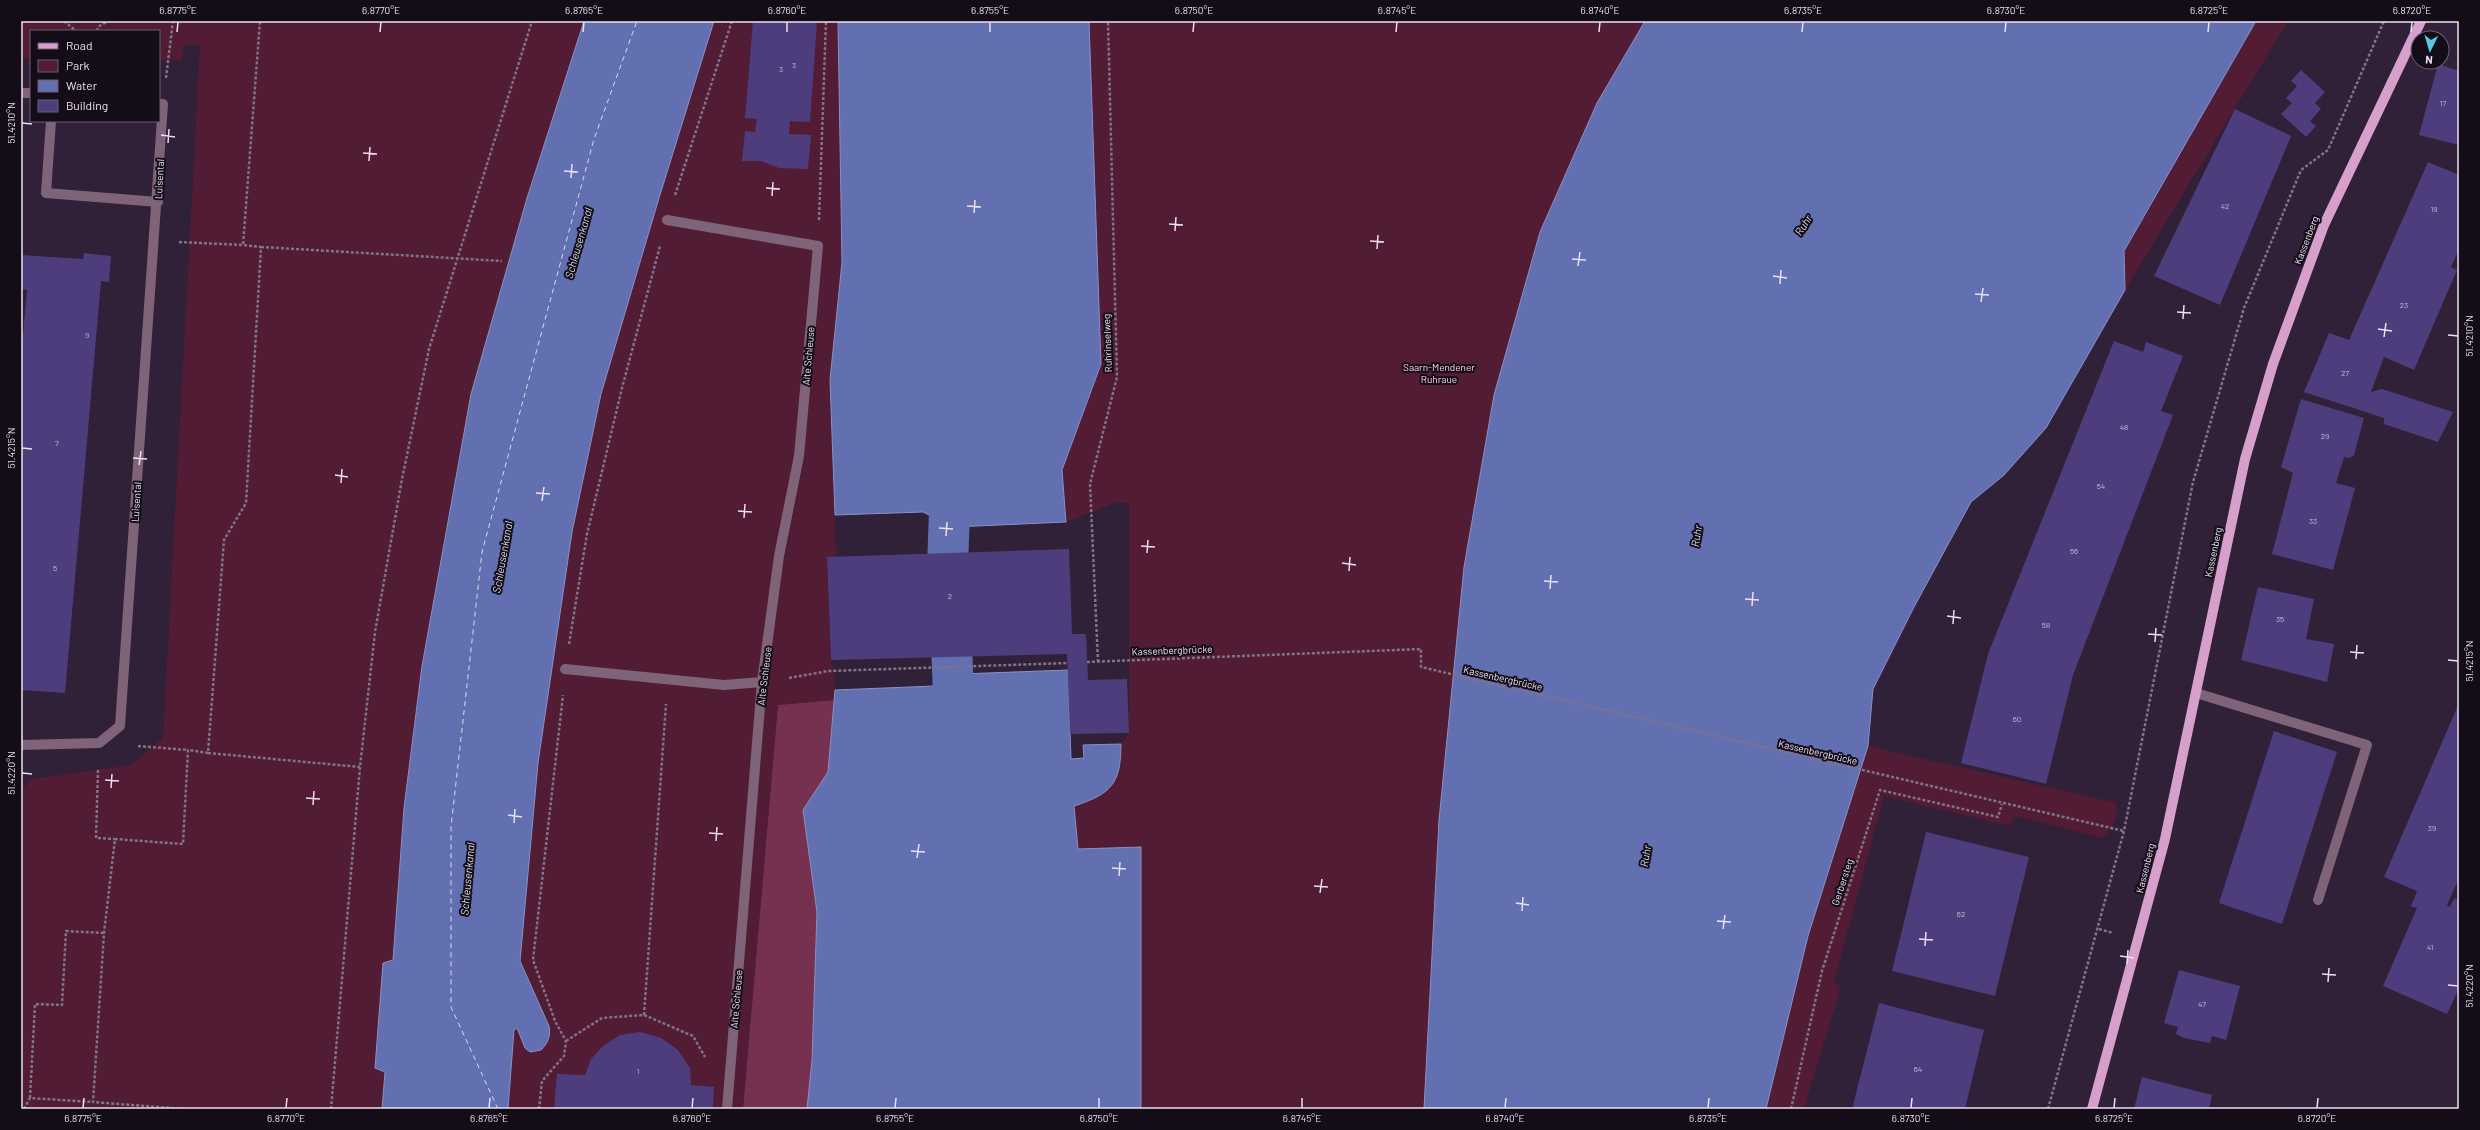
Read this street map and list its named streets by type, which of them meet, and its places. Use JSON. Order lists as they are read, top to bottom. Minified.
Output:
{"streets":{"main road":["Kassenberg"],"street":["Luisental","Alte Schleuse"],"path":["Ruhrinselweg","Kassenbergbrücke","Gerbersteg"]},"crossings":[["Ruhrinselweg","Kassenbergbrücke"],["Kassenbergbrücke","Gerbersteg"]],"water":["Ruhr","Schleusenkanal"],"parks":["Saarn-Mendener Ruhraue"],"house_numbers":["3","3","17","42","19","23","9","27","48","29","7","54","33","56","5","2","35","58","60","39","62","41","47","64","1"],"legend":["Road","Park","Water","Building"],"north":"bottom","coordinates":["6.8775°E","6.8770°E","6.8765°E","6.8760°E","6.8755°E","6.8750°E","6.8745°E","6.8740°E","6.8735°E","6.8730°E","6.8725°E","6.8720°E","51.4210°N","51.4215°N","51.4220°N"]}
